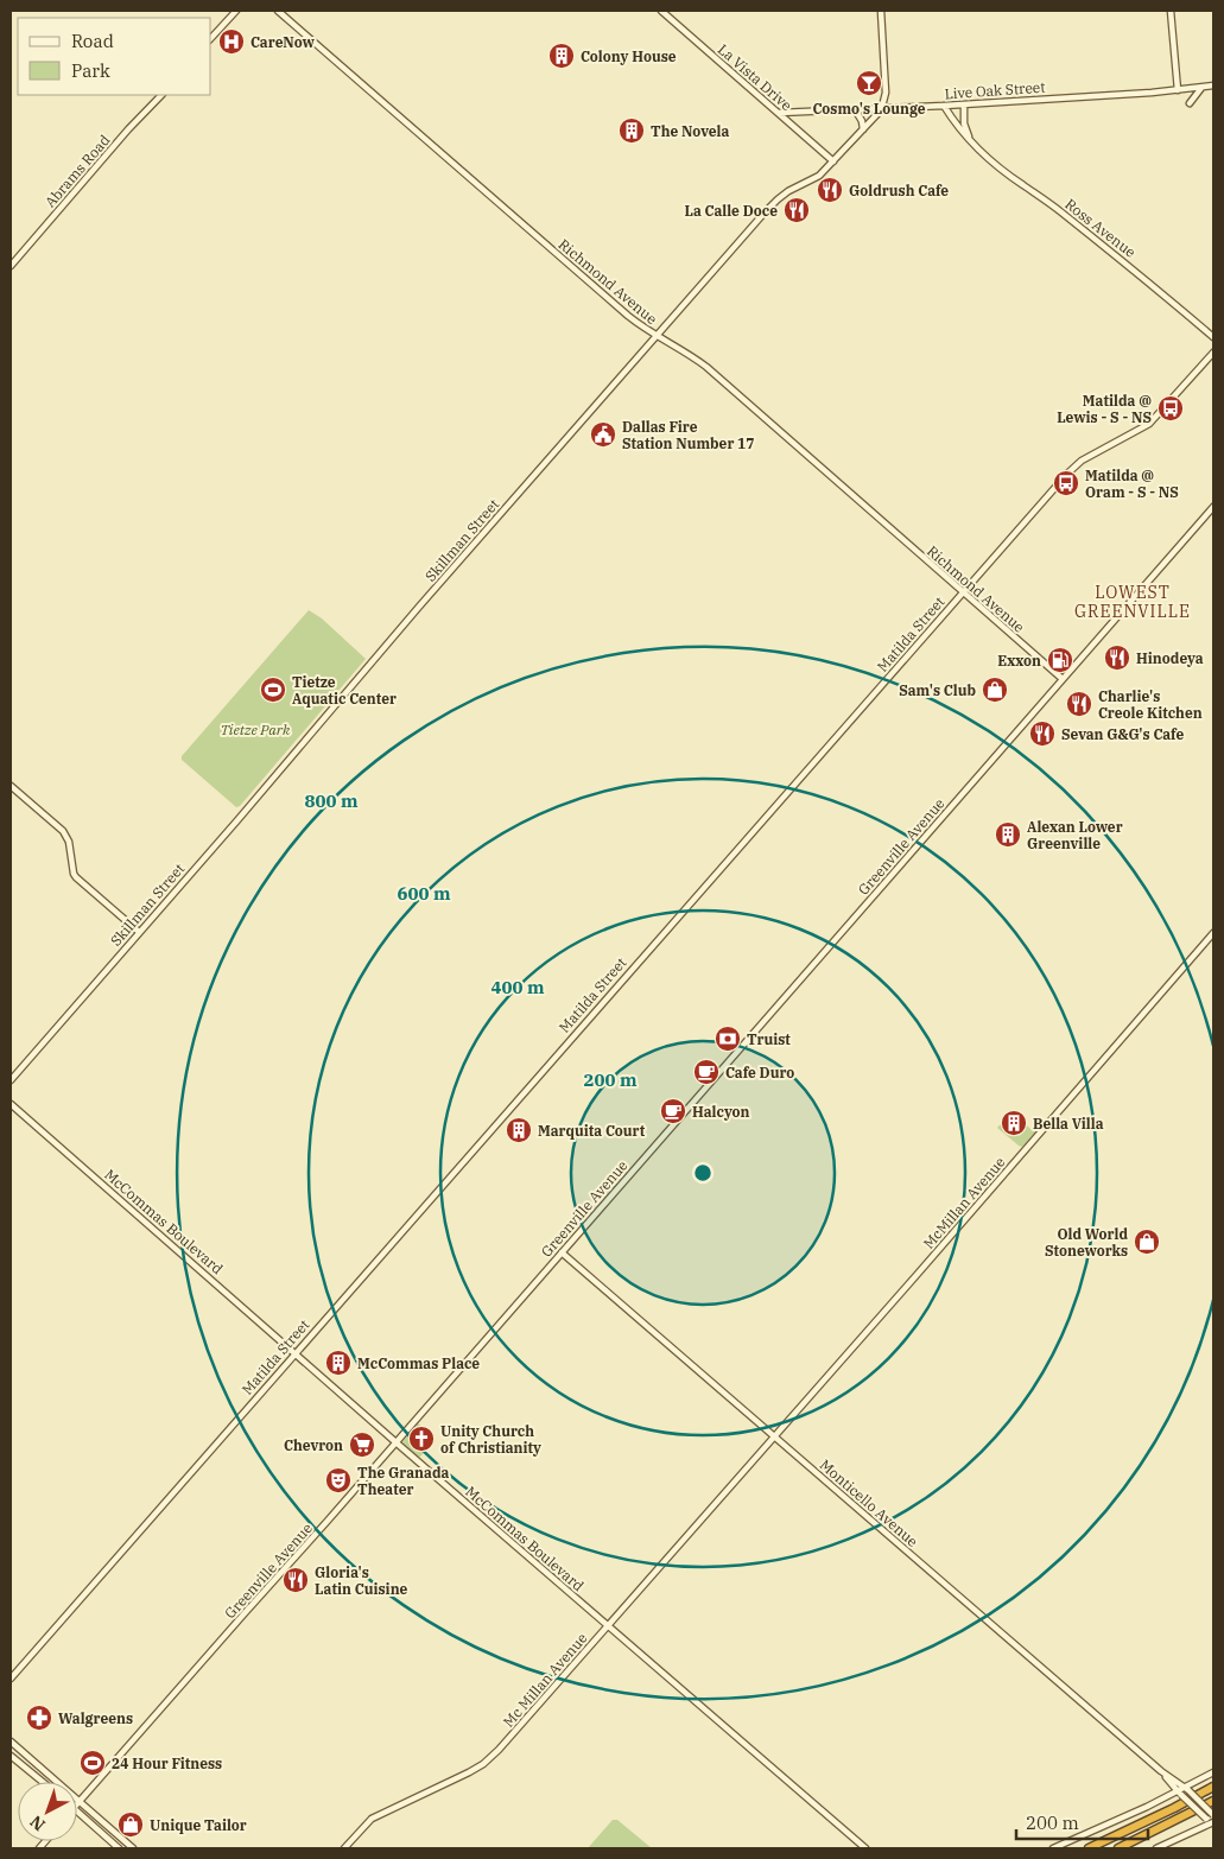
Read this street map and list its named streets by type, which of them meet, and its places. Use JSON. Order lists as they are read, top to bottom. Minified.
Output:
{"streets":{"street":["La Vista Drive","Live Oak Street","Abrams Road","Ross Avenue","Richmond Avenue","Skillman Street","Matilda Street","Greenville Avenue","McMillan Avenue","McCommas Boulevard","Monticello Avenue","Mc Millan Avenue"]},"crossings":[["La Vista Drive","Live Oak Street"],["La Vista Drive","Skillman Street"],["Live Oak Street","Ross Avenue"],["Live Oak Street","Skillman Street"],["Richmond Avenue","Skillman Street"],["Richmond Avenue","Matilda Street"],["Richmond Avenue","Greenville Avenue"],["Matilda Street","McCommas Boulevard"],["Greenville Avenue","McCommas Boulevard"],["Greenville Avenue","Monticello Avenue"],["McMillan Avenue","Monticello Avenue"],["McMillan Avenue","Mc Millan Avenue"],["McCommas Boulevard","Mc Millan Avenue"]],"districts":["LOWEST GREENVILLE"],"parks":["Tietze Park"],"places":{"hospital":["CareNow"],"building":["Colony House","The Novela","Alexan Lower Greenville","Bella Villa","Marquita Court","McCommas Place"],"bar":["Cosmo's Lounge"],"restaurant":["Goldrush Cafe","La Calle Doce","Hinodeya","Charlie's Creole Kitchen","Sevan G&G's Cafe","Gloria's Latin Cuisine"],"bus stop":["Matilda @ Lewis - S - NS","Matilda @ Oram - S - NS"],"public building":["Dallas Fire Station Number 17"],"fuel station":["Exxon"],"sports":["Tietze Aquatic Center","24 Hour Fitness"],"shop":["Sam's Club","Old World Stoneworks","Unique Tailor"],"bank":["Truist"],"cafe":["Cafe Duro","Halcyon"],"church":["Unity Church of Christianity"],"supermarket":["Chevron"],"theatre":["The Granada Theater"],"pharmacy":["Walgreens"]},"legend":["Road","Park"],"scale_bar":"200 m","north":"bottom left","rings":["800 m","600 m","400 m","200 m"]}
